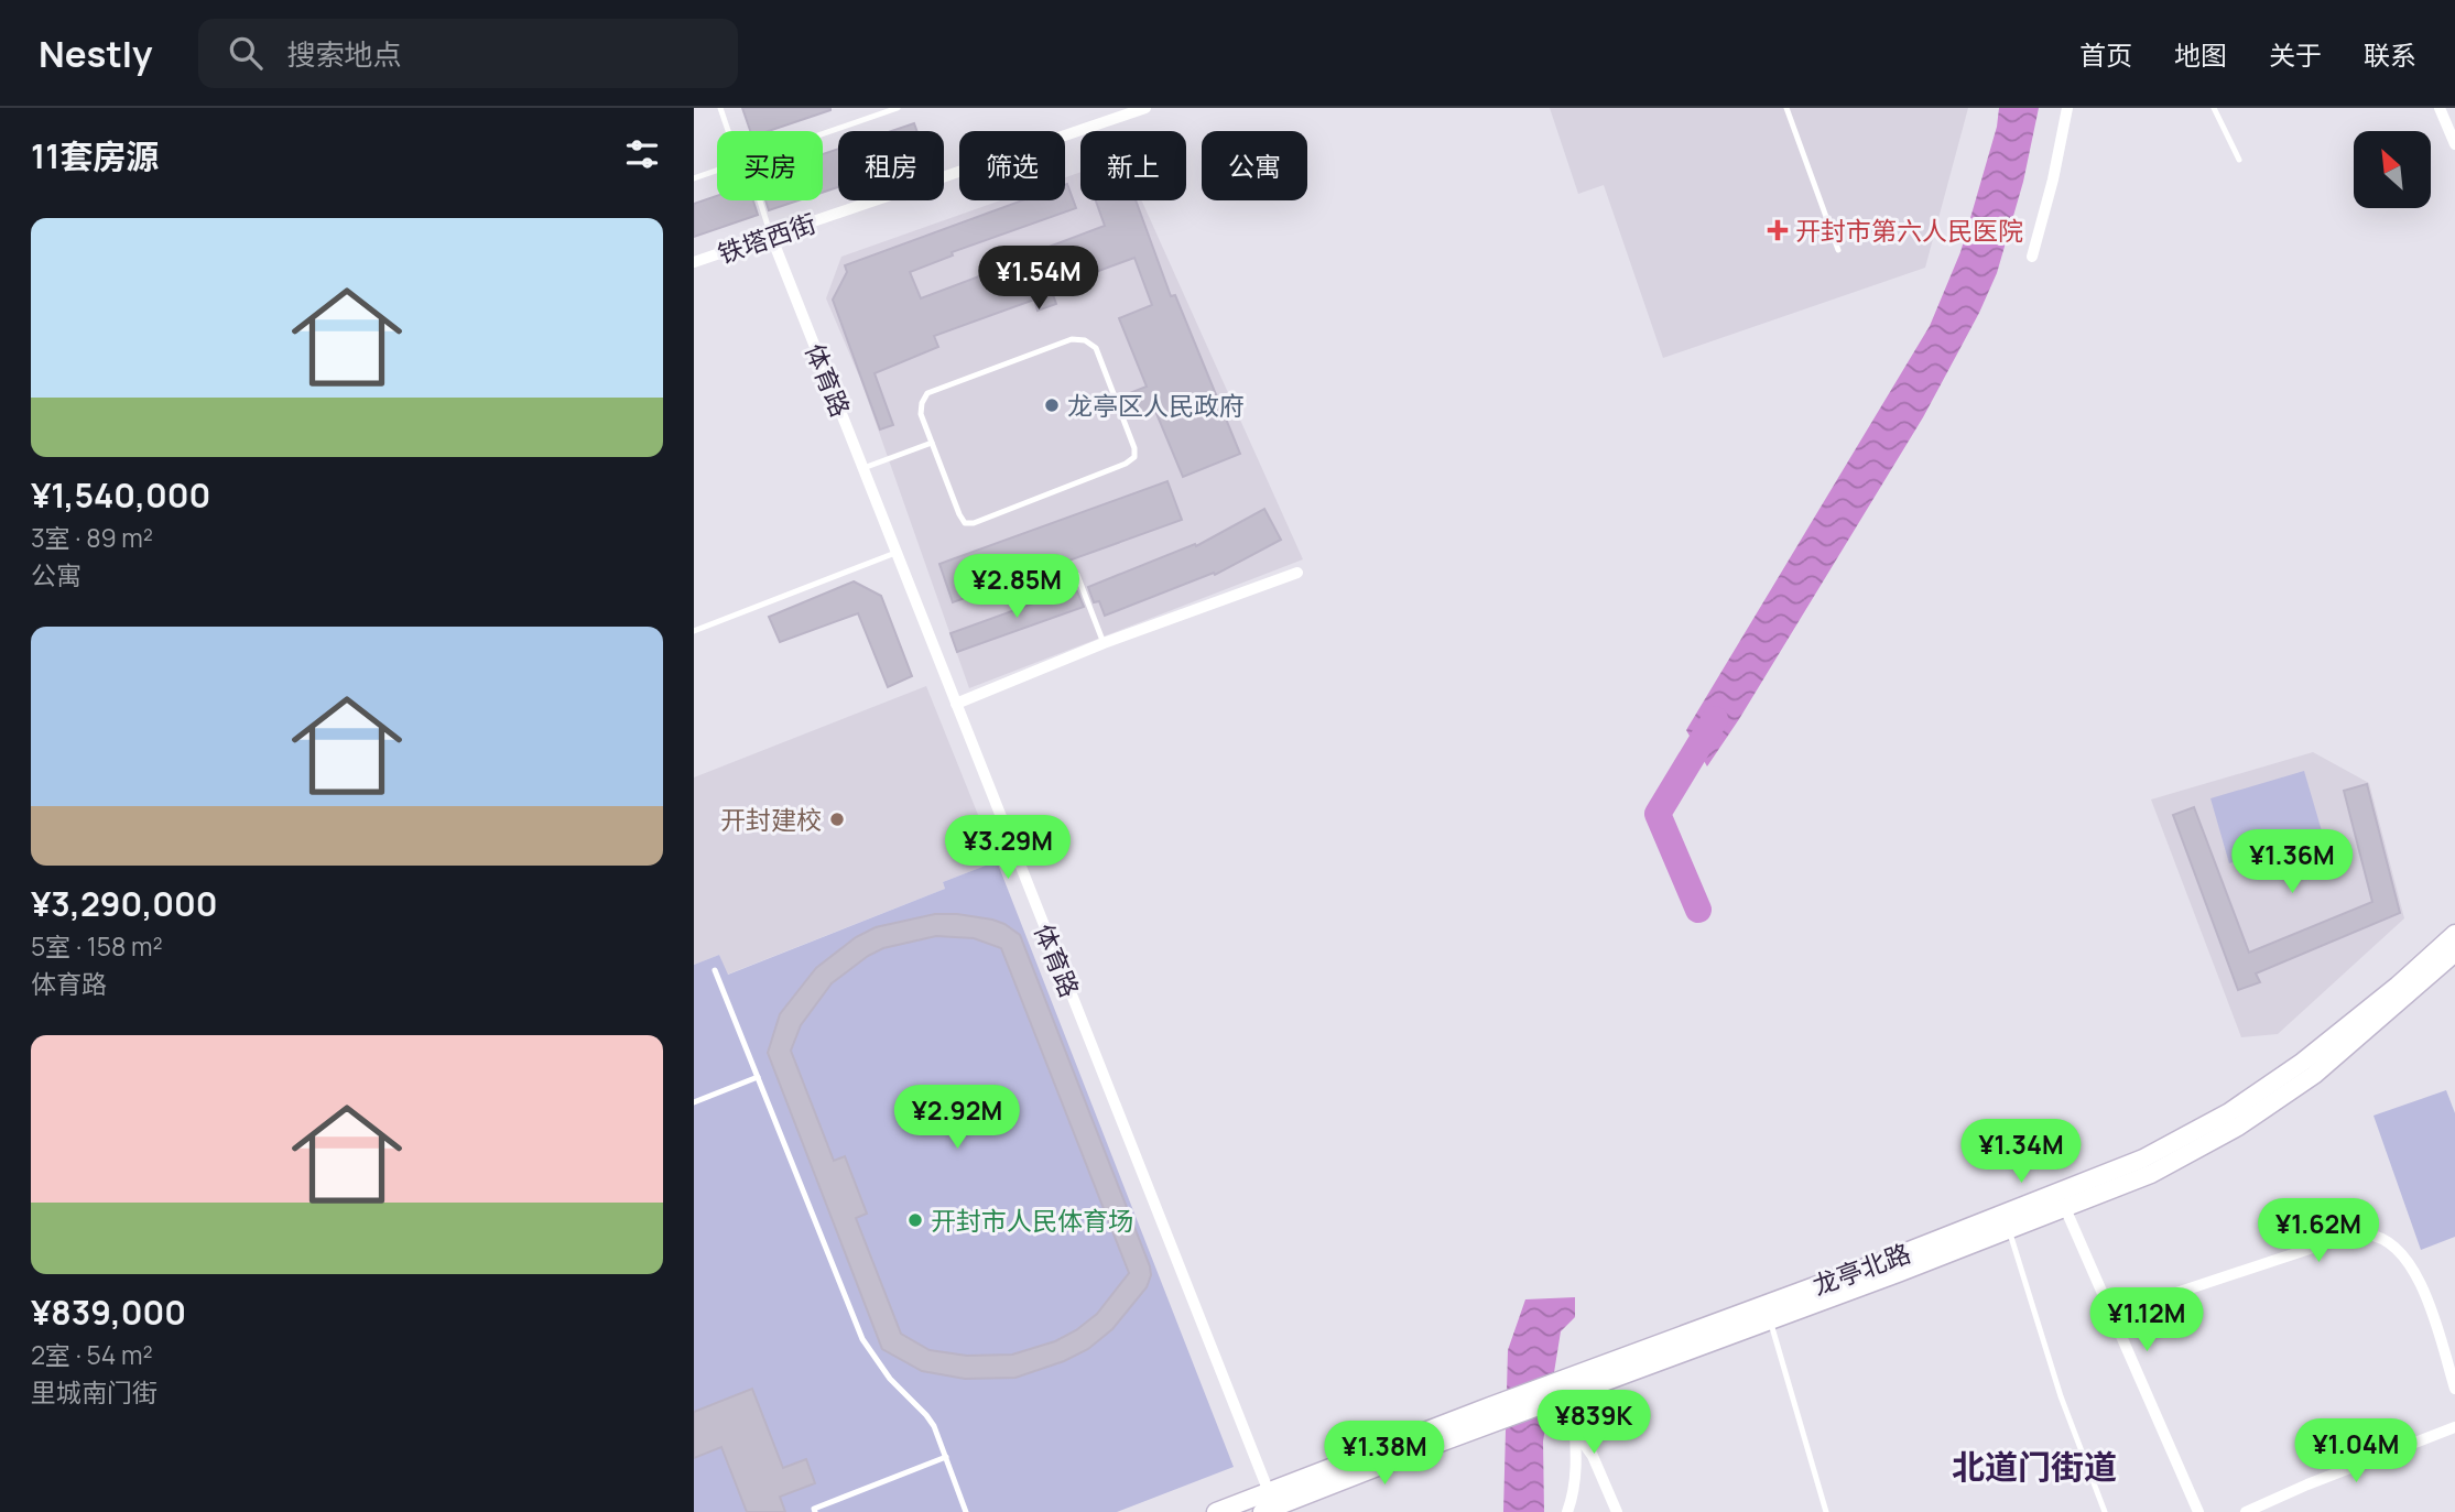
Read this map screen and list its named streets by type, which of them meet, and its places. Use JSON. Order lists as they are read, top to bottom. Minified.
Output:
{"streets":{"main road":["龙亭北路"],"street":["铁塔西街","体育路"]},"crossings":[["铁塔西街","体育路"],["体育路","龙亭北路"]],"districts":["北道门街道"],"places":{"health":["开封市第六人民医院"],"other":["龙亭区人民政府","开封建校","开封市人民体育场"]},"north":"top left","page":{"header":"Nestly","search":"搜索地点","nav":["首页","地图","关于","联系"],"heading":"11套房源","chip":["买房","租房","筛选","新上","公寓"],"list":[{"name":"¥1,540,000","note":"3室 · 89 m² · 公寓"},{"name":"¥3,290,000","note":"5室 · 158 m² · 体育路"},{"name":"¥839,000","note":"2室 · 54 m² · 里城南门街"}],"price":["¥1.54M","¥2.85M","¥3.29M","¥1.36M","¥2.92M","¥1.34M","¥1.62M","¥1.12M","¥839K","¥1.04M","¥1.38M"]}}
